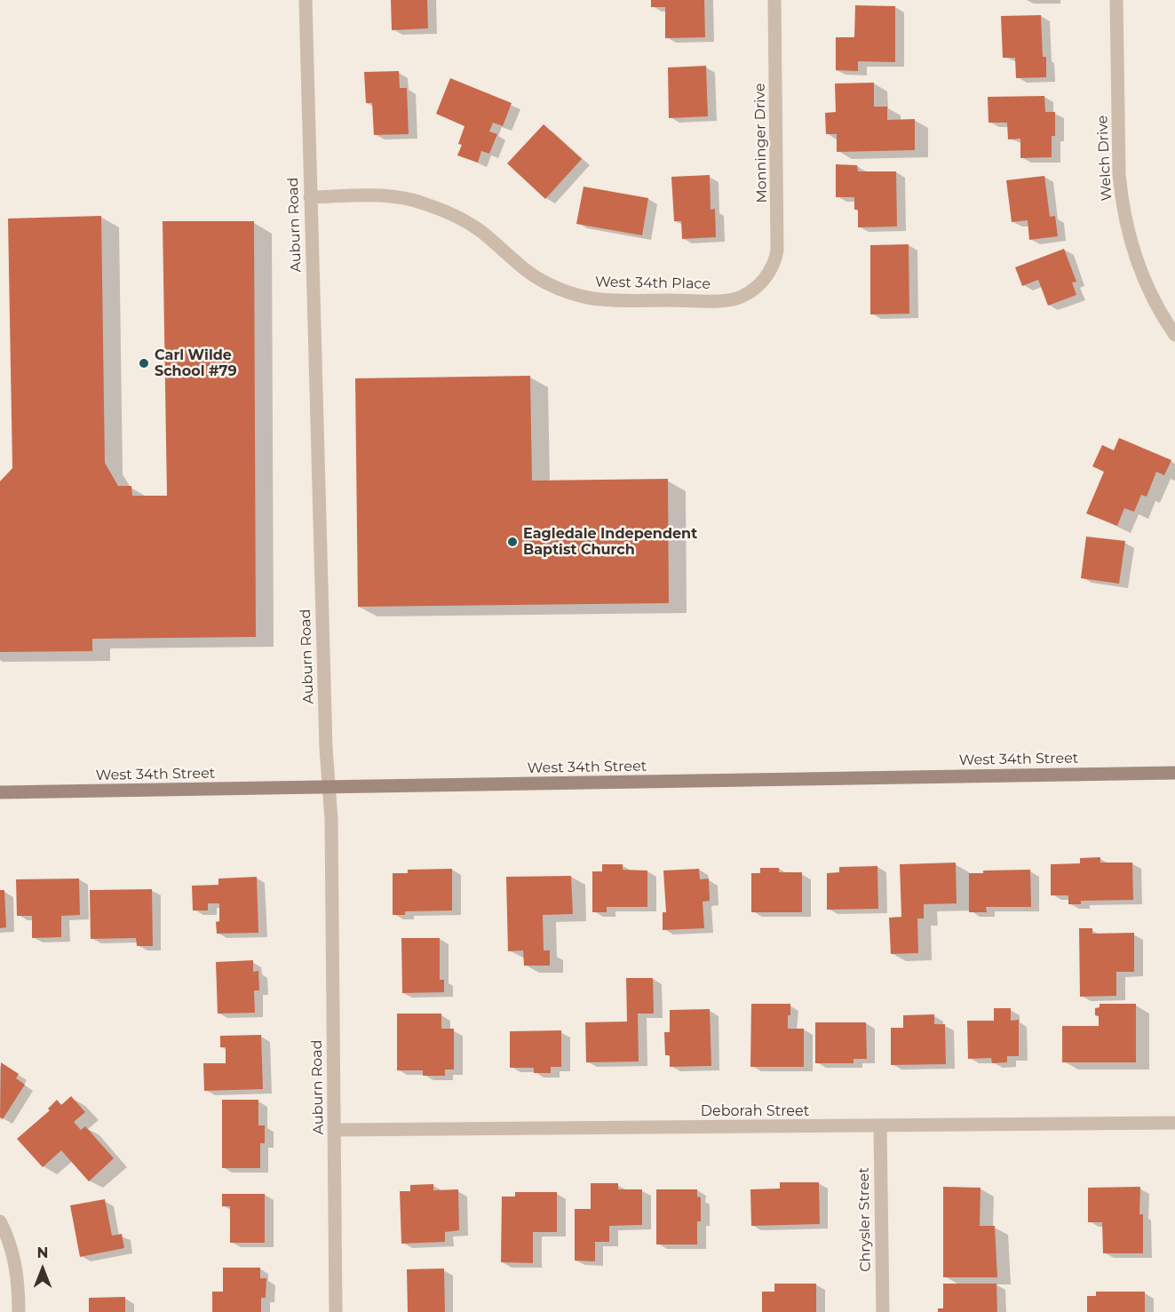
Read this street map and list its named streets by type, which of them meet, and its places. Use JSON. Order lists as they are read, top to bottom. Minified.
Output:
{"streets":{"street":["Monninger Drive","Welch Drive","Auburn Road","West 34th Place","West 34th Street","Deborah Street","Chrysler Street"]},"crossings":[["Monninger Drive","West 34th Place"],["Auburn Road","West 34th Place"],["Auburn Road","West 34th Street"],["Auburn Road","Deborah Street"],["Deborah Street","Chrysler Street"]],"places":["Carl Wilde School #79","Eagledale Independent Baptist Church"],"north":"top"}
